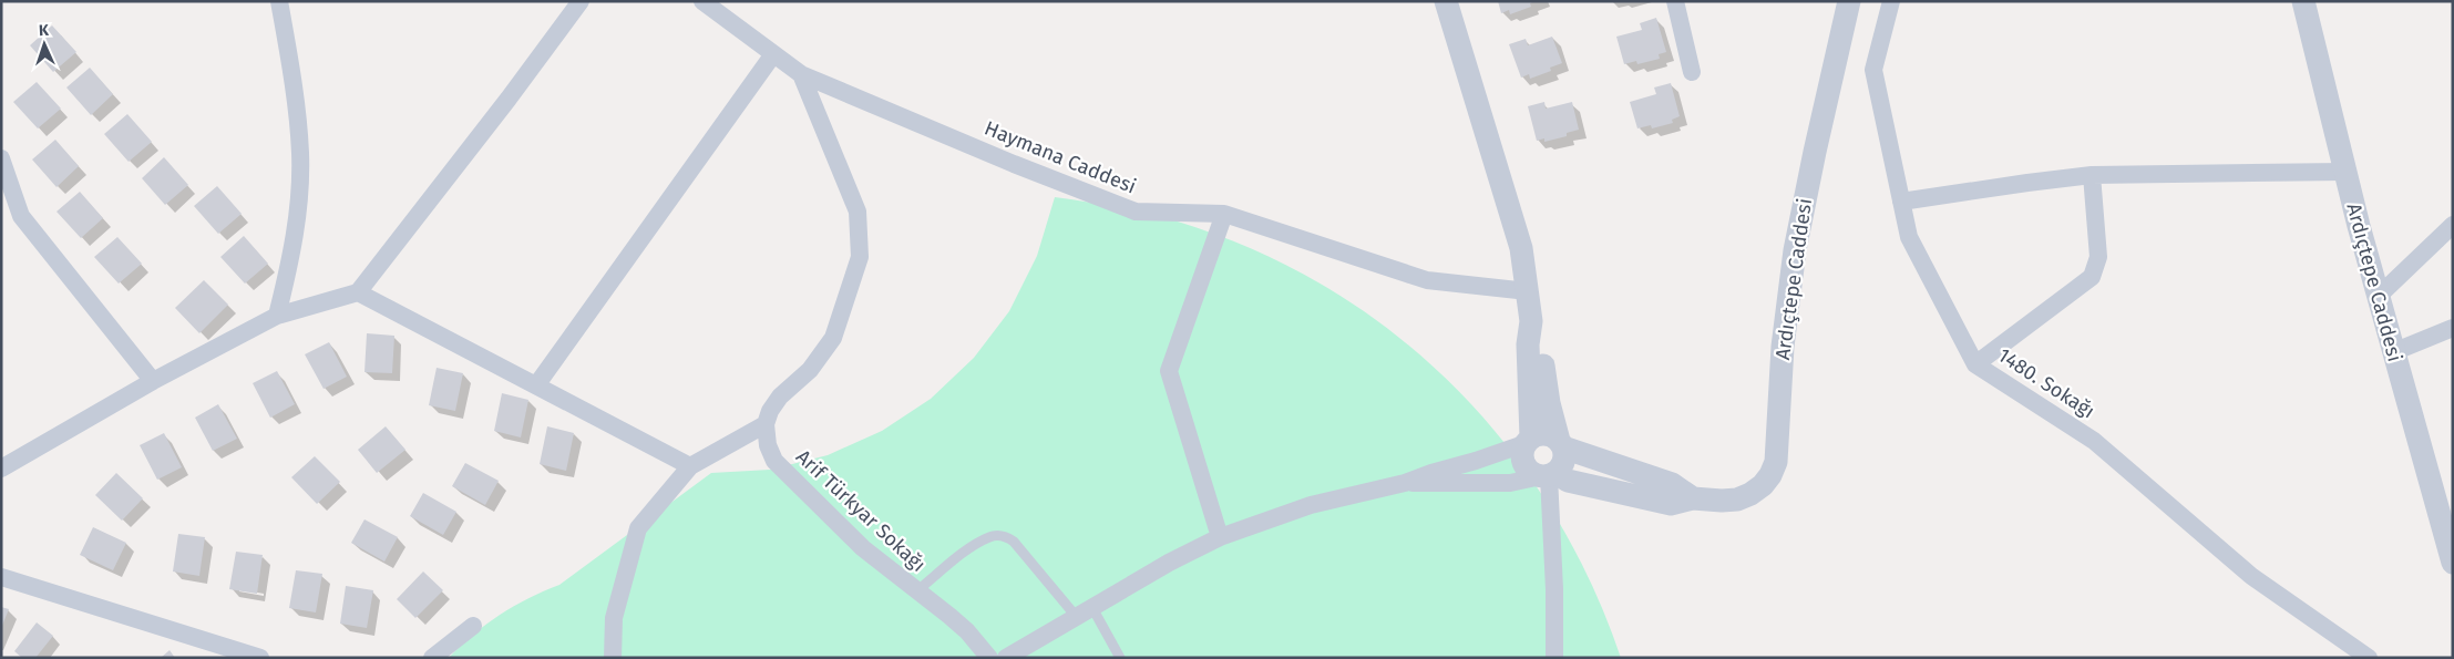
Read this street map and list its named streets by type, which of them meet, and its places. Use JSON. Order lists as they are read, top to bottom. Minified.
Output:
{"streets":{"street":["Haymana Caddesi","Ardıçtepe Caddesi","1480. Sokağı","Arif Türkyar Sokağı"]},"north":"top"}
